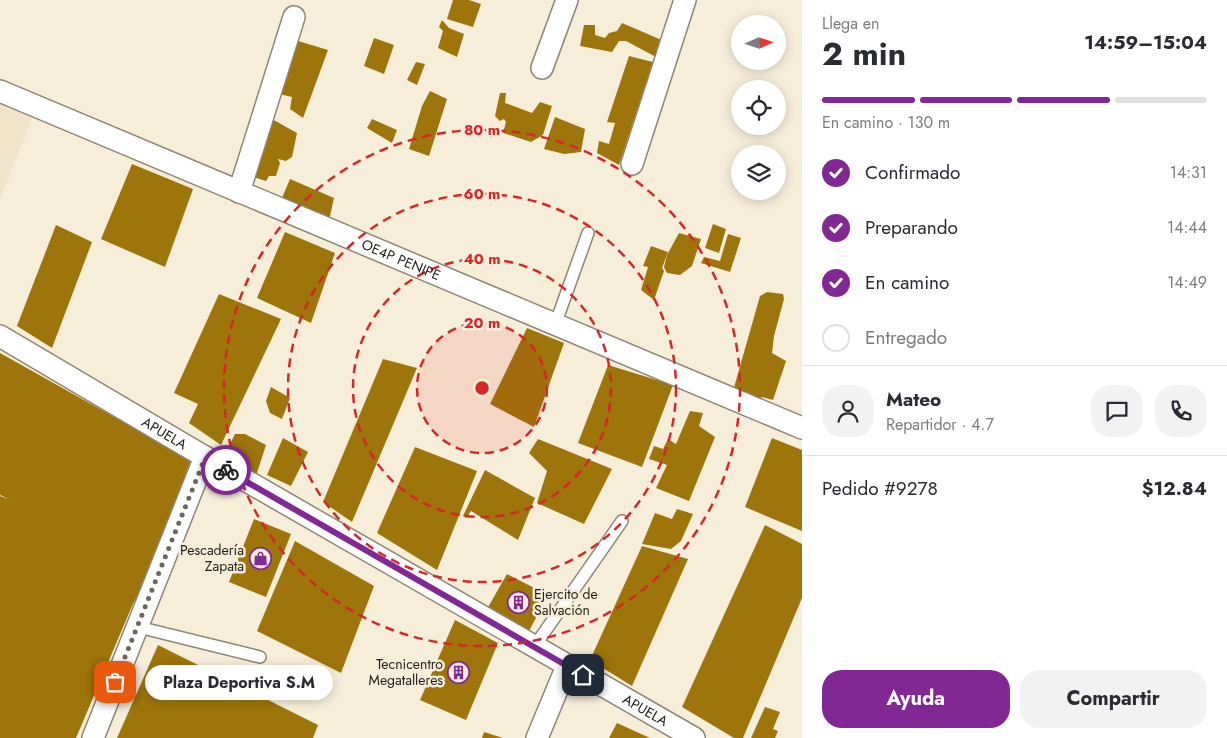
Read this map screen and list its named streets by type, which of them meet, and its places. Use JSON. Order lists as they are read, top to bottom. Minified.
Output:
{"streets":{"street":["OE4P PENIPE","APUELA"]},"places":{"shop":["Pescadería Zapata"],"building":["Ejercito de Salvación","Tecnicentro Megatalleres"],"other":["Plaza Deportiva S.M"]},"north":"right","page":{"heading":["2 min","Llega en","14:59–15:04"],"panel":["Mateo","Repartidor · 4.7","Pedido #9278","$12.84"],"bar":"En camino · 130 m","list":[["Confirmado","14:31"],["Preparando","14:44"],["En camino","14:49"],"Entregado"],"buttons":["Ayuda","Compartir"],"bubble":"Plaza Deportiva S.M"},"rings":["80 m","60 m","40 m","20 m"]}
